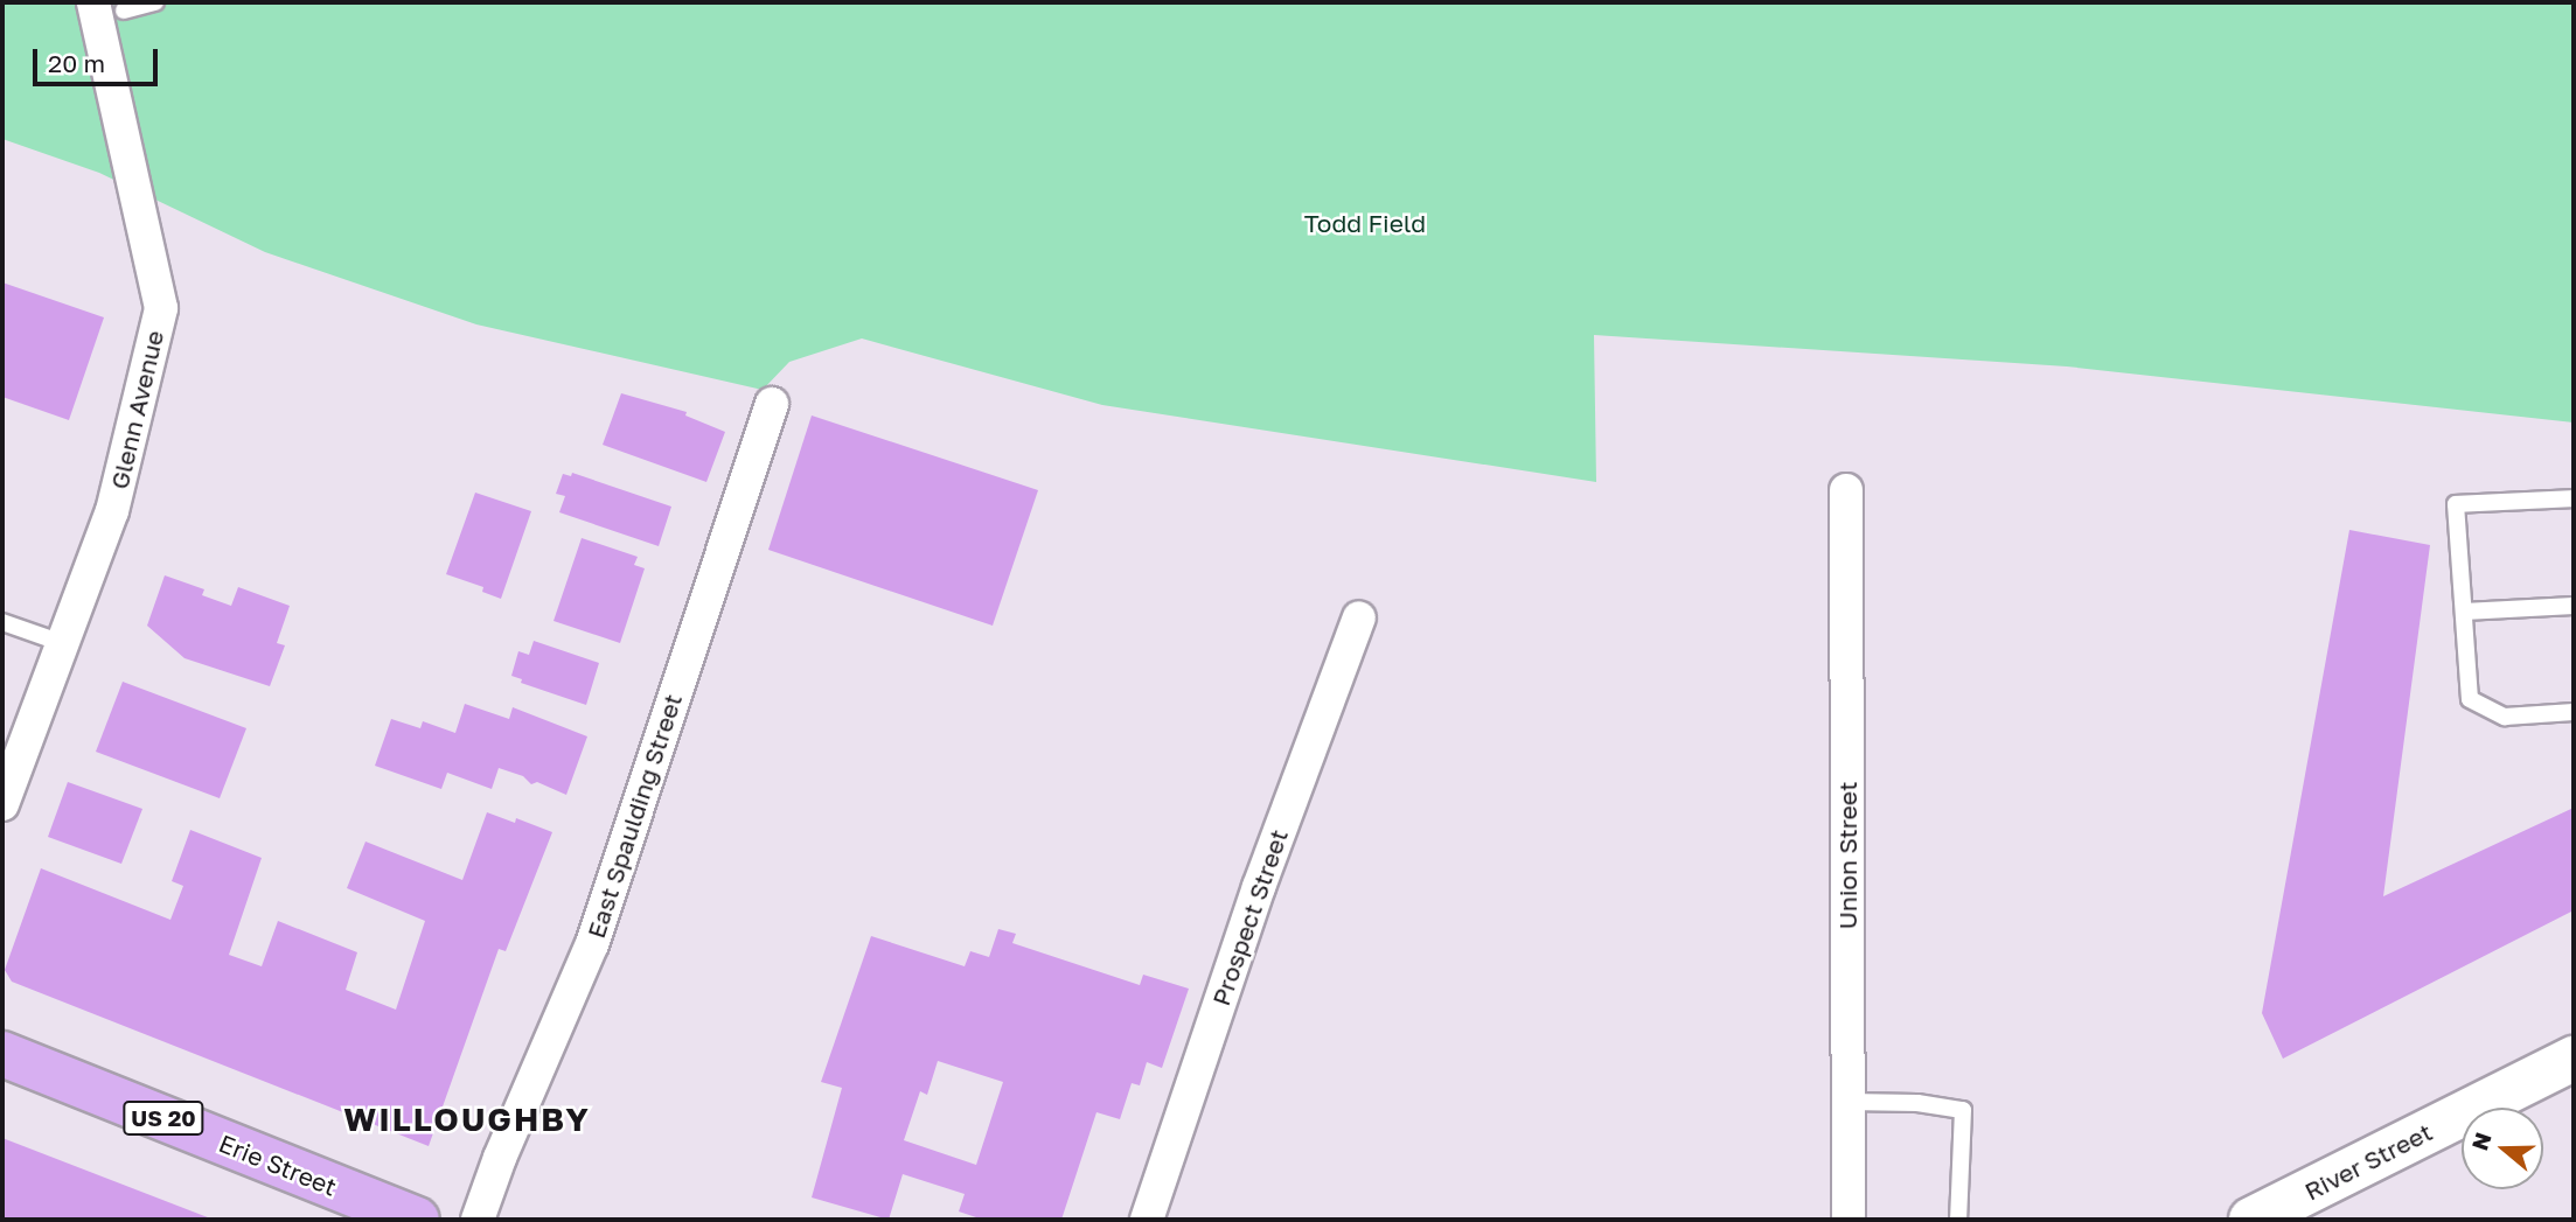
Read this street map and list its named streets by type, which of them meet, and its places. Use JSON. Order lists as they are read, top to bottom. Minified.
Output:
{"streets":{"main road":["US 20","River Street","Erie Street"],"street":["Glenn Avenue","East Spaulding Street","Union Street","Prospect Street"]},"districts":["WILLOUGHBY"],"parks":["Todd Field"],"scale_bar":"20 m","north":"left"}
